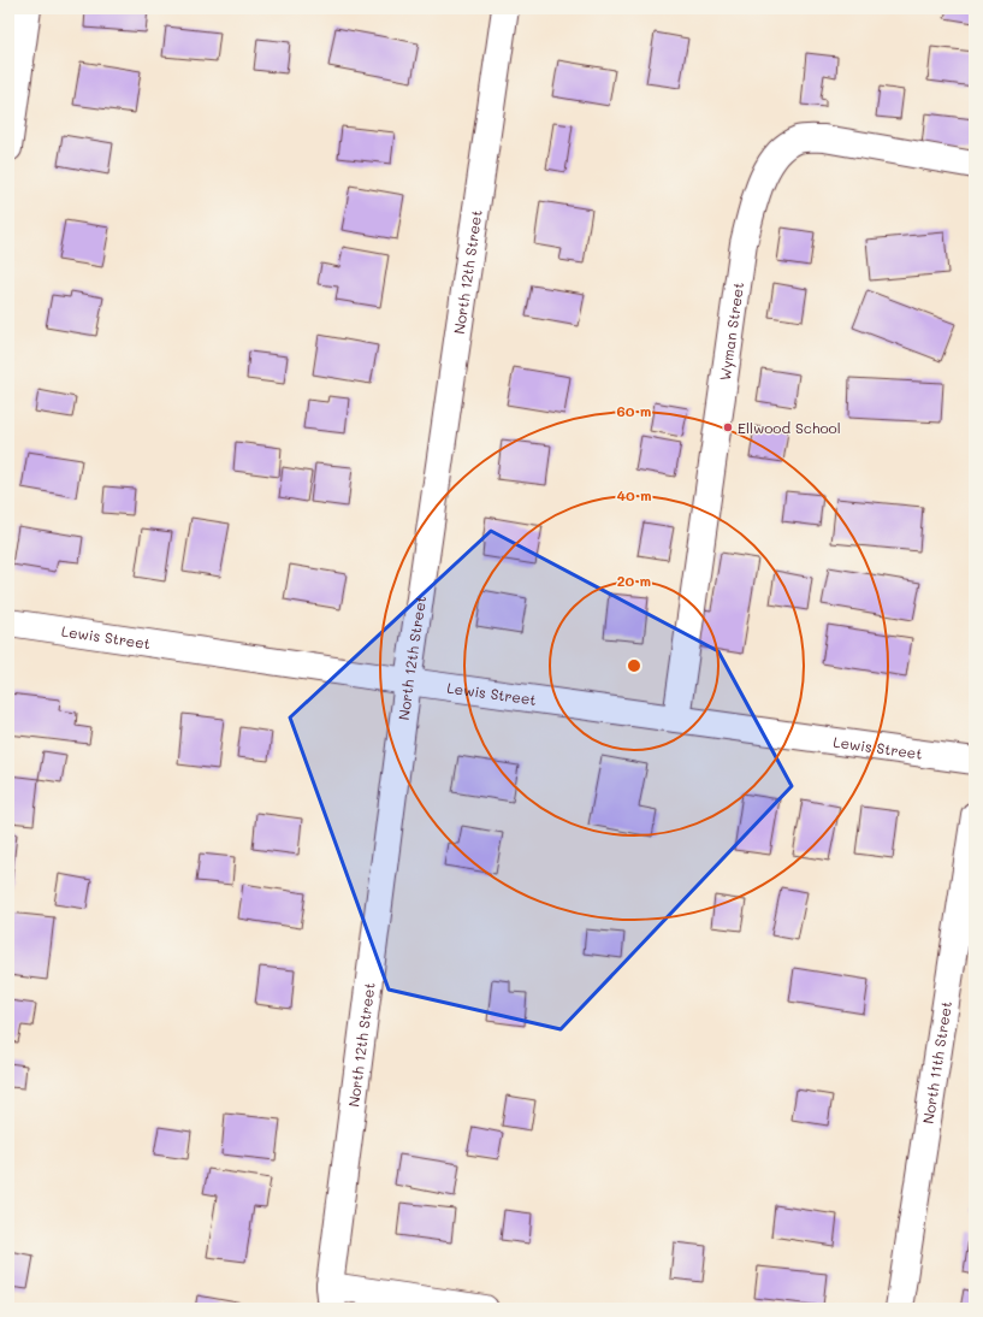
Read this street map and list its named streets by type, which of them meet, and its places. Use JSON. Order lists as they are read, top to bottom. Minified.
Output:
{"streets":{"street":["North 12th Street","Wyman Street","Lewis Street","North 11th Street"]},"crossings":[["North 12th Street","Lewis Street"],["Wyman Street","Lewis Street"]],"places":["Ellwood School"],"rings":["60 m","40 m","20 m"]}
